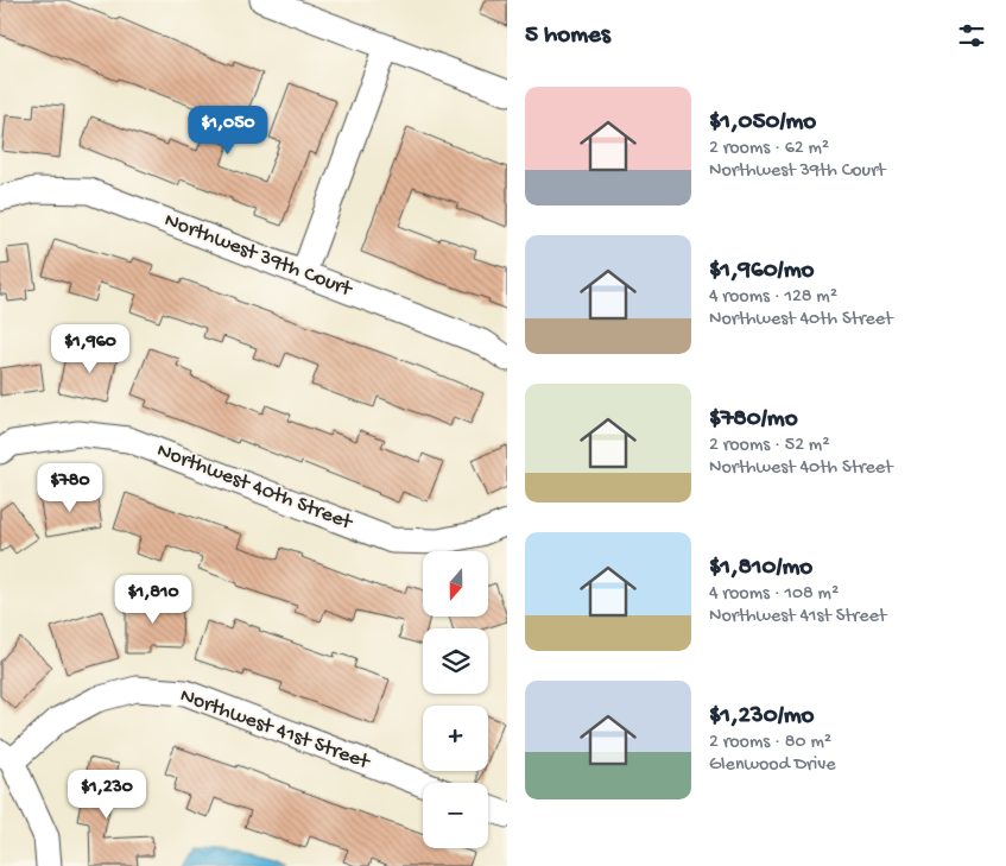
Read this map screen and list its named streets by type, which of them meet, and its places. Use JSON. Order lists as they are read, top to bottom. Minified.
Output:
{"streets":{"street":["Northwest 39th Court","Northwest 40th Street","Northwest 41st Street"]},"north":"bottom","page":{"heading":"5 homes","list":[{"name":"$1,050/mo","note":"2 rooms · 62 m² · Northwest 39th Court"},{"name":"$1,960/mo","note":"4 rooms · 128 m² · Northwest 40th Street"},{"name":"$780/mo","note":"2 rooms · 52 m² · Northwest 40th Street"},{"name":"$1,810/mo","note":"4 rooms · 108 m² · Northwest 41st Street"},{"name":"$1,230/mo","note":"2 rooms · 80 m² · Glenwood Drive"}],"price":["$1,050","$1,960","$780","$1,810","$1,230"],"map_buttons":["+","−"]}}
